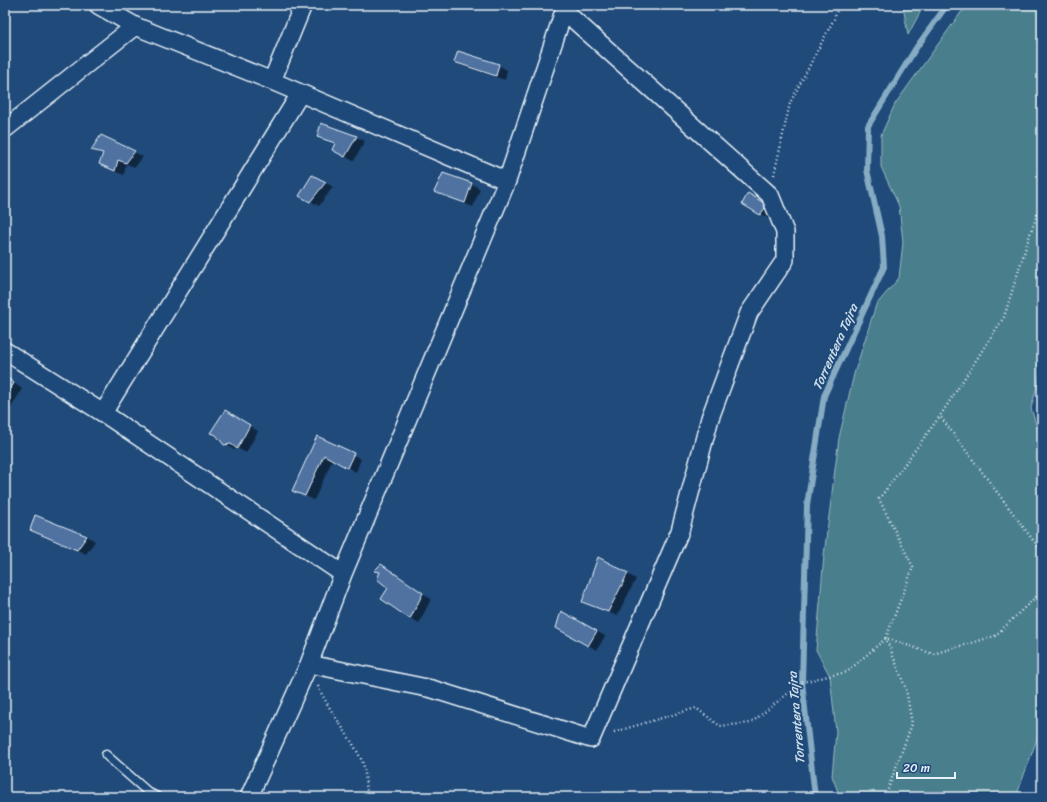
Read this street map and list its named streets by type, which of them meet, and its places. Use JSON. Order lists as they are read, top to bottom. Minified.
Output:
{"water":["Torrentera Tajra"],"scale_bar":"20 m"}
